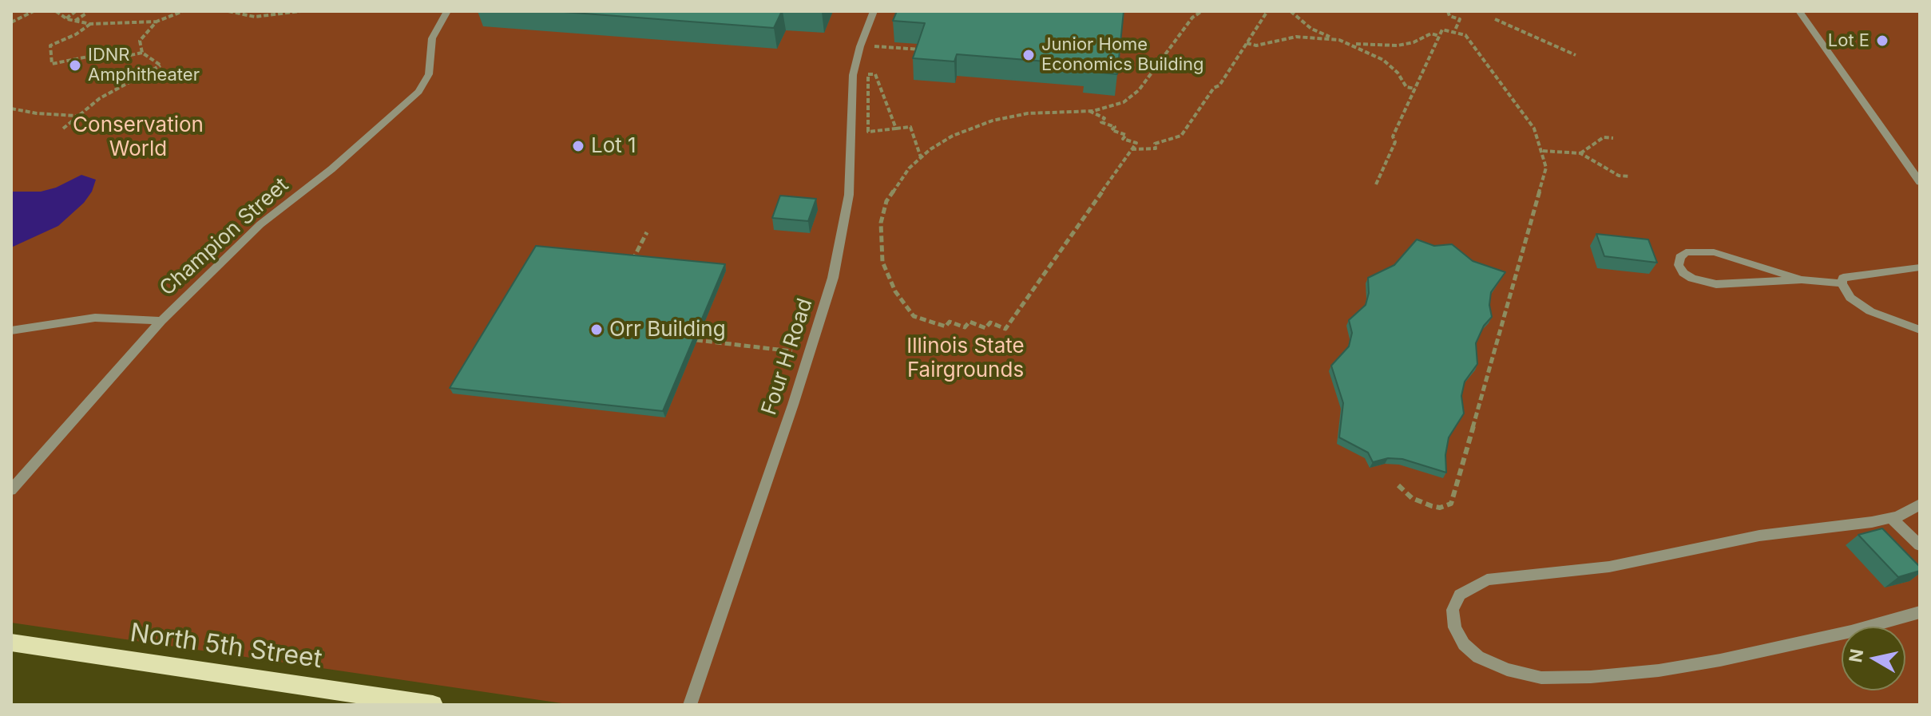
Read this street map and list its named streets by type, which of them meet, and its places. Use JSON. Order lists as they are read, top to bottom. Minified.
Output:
{"streets":{"main road":["North 5th Street"],"street":["Champion Street","Four H Road"]},"parks":["Conservation World","Illinois State Fairgrounds"],"places":["Lot E","Junior Home Economics Building","IDNR Amphitheater","Lot 1","Orr Building"],"north":"left"}
